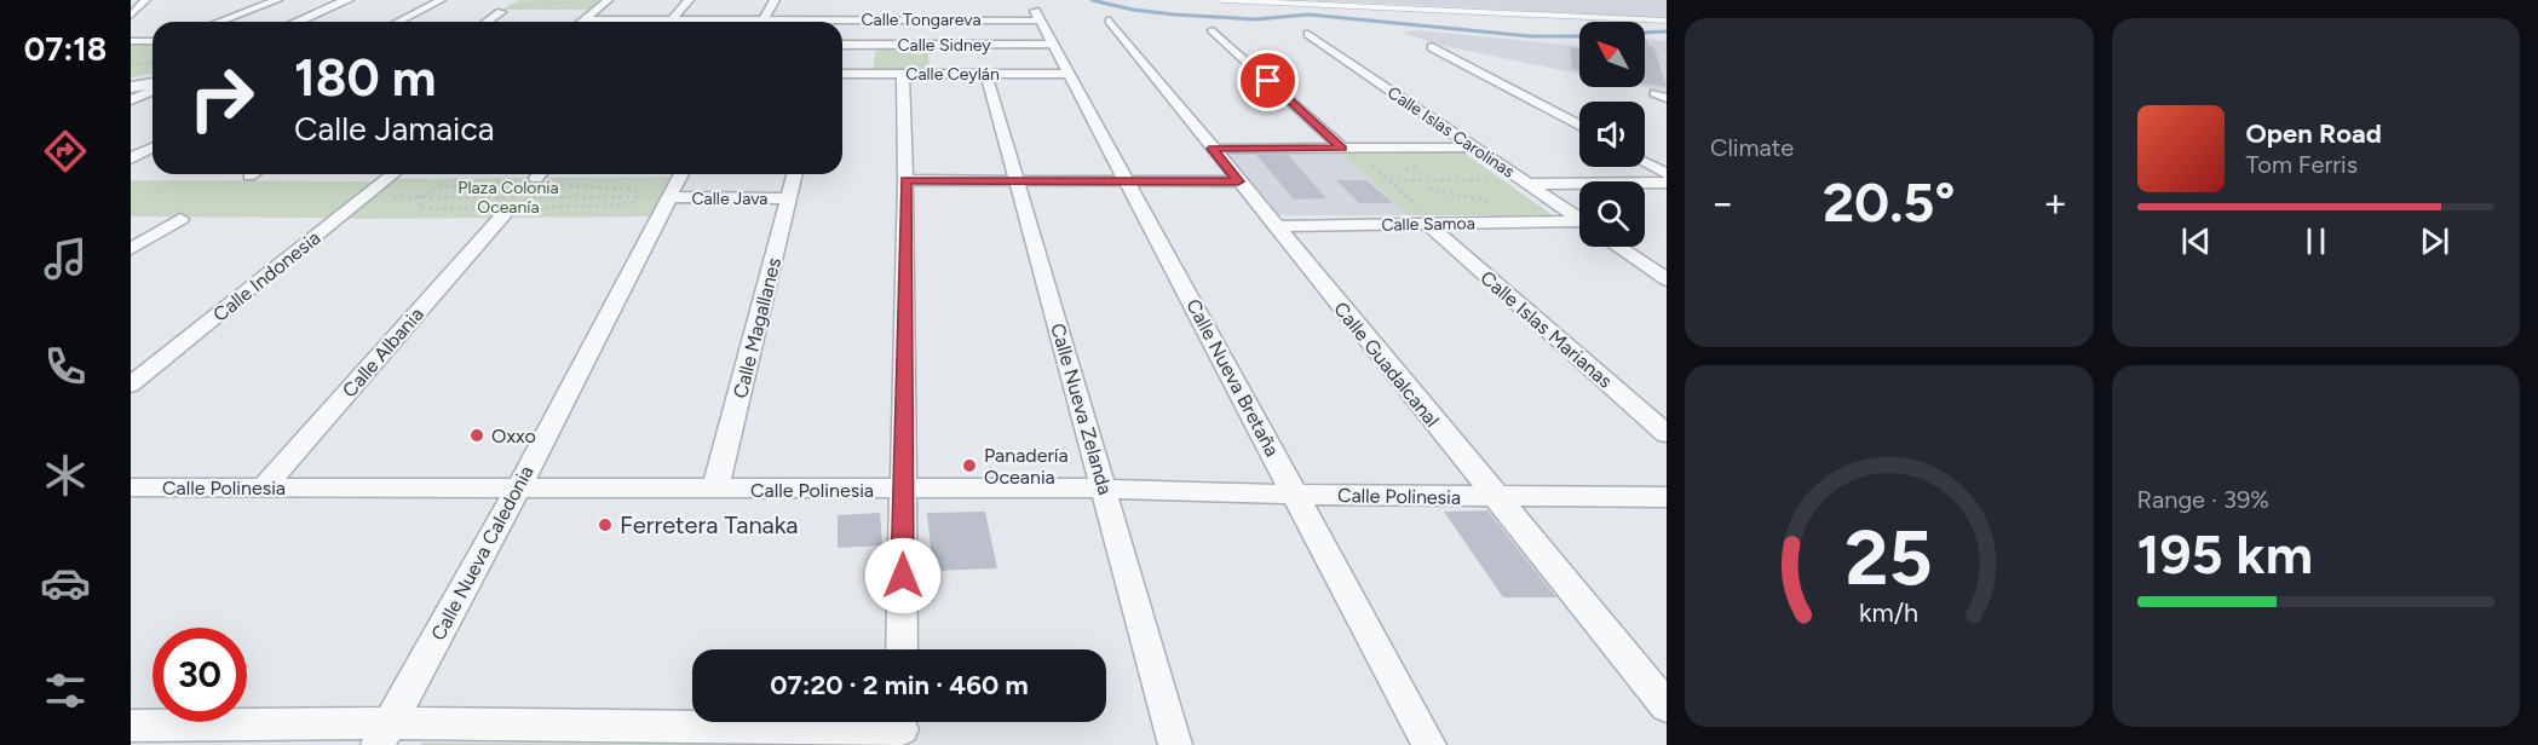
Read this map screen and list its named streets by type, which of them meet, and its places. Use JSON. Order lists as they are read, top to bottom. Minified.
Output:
{"streets":{"street":["Calle Tongareva","Calle Sidney","Calle Ceylán","Calle Islas Carolinas","Calle Java","Calle Samoa","Calle Indonesia","Calle Magallanes","Calle Islas Marianas","Calle Albania","Calle Guadalcanal","Calle Nueva Bretaña","Calle Nueva Zelanda","Calle Polinesia","Calle Nueva Caledonia"]},"crossings":[["Calle Tongareva","Calle Nueva Bretaña"],["Calle Sidney","Calle Nueva Bretaña"],["Calle Ceylán","Calle Nueva Bretaña"],["Calle Ceylán","Calle Nueva Zelanda"],["Calle Java","Calle Magallanes"],["Calle Java","Calle Nueva Caledonia"],["Calle Samoa","Calle Islas Marianas"],["Calle Samoa","Calle Guadalcanal"],["Calle Magallanes","Calle Polinesia"],["Calle Albania","Calle Polinesia"],["Calle Guadalcanal","Calle Polinesia"],["Calle Nueva Bretaña","Calle Polinesia"],["Calle Nueva Zelanda","Calle Polinesia"],["Calle Polinesia","Calle Nueva Caledonia"]],"parks":["Plaza Colonia Oceanía"],"places":["Oxxo","Panadería Oceania","Ferretera Tanaka"],"north":"top left","page":{"tabs":"07:18","tile":["Climate",["Range · 39%","195 km"]],"turn":["180 m","Calle Jamaica"],"song":["Open Road","Tom Ferris"],"heat":["−","20.5°","+"],"limit":"30","trip":"07:20 · 2 min · 460 m","gauge":["25","km/h"]}}
